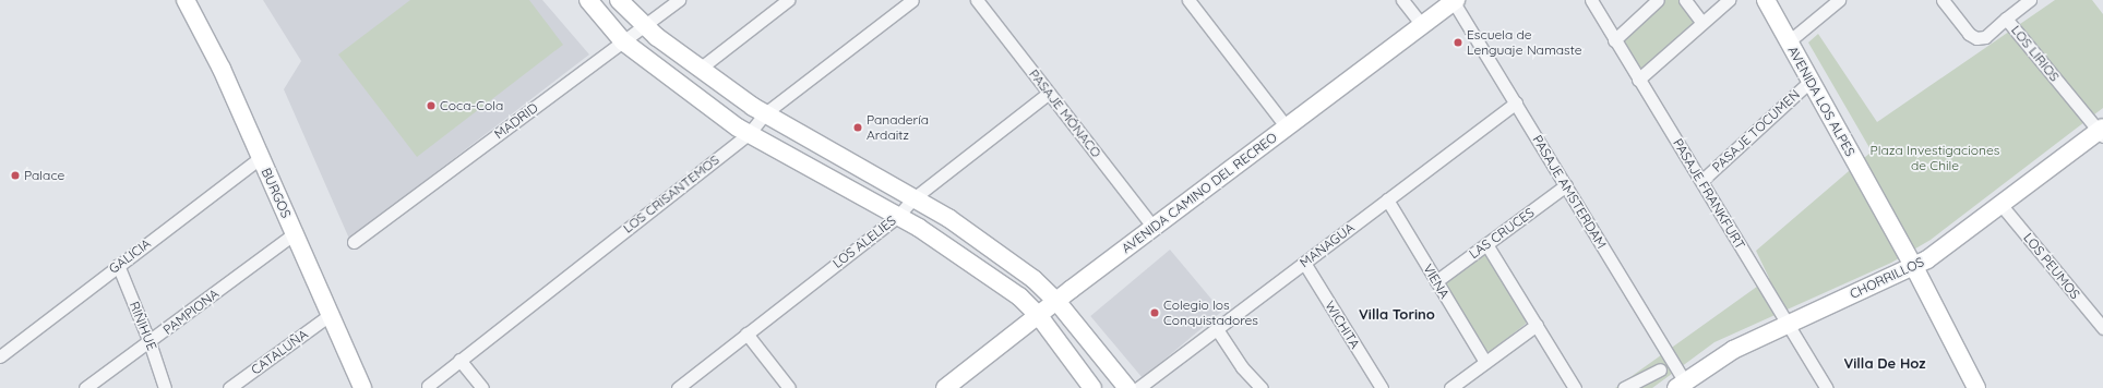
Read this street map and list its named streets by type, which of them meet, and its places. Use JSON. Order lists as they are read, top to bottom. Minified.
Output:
{"streets":{"street":["LOS LIRIOS","AVENIDA LOS ALPES","PASAJE MÓNACO","MADRID","PASAJE TOCUMEN","PASAJE AMSTERDAM","BURGOS","AVENIDA CAMINO DEL RECREO","LOS CRISANTEMOS","PASAJE FRANKFURT","LAS CRUCES","LOS ALELIES","MANAGUA","GALICIA","LOS PEUMOS","CHORRILLOS","VIENA","PAMPIONA","WICHITA","RIÑIHUE","CATALUÑA"]},"crossings":[["LOS LIRIOS","CHORRILLOS"],["AVENIDA LOS ALPES","PASAJE TOCUMEN"],["AVENIDA LOS ALPES","CHORRILLOS"],["PASAJE MÓNACO","AVENIDA CAMINO DEL RECREO"],["PASAJE MÓNACO","LOS ALELIES"],["PASAJE TOCUMEN","PASAJE FRANKFURT"],["PASAJE AMSTERDAM","AVENIDA CAMINO DEL RECREO"],["PASAJE AMSTERDAM","LAS CRUCES"],["PASAJE AMSTERDAM","MANAGUA"],["PASAJE AMSTERDAM","CHORRILLOS"],["BURGOS","GALICIA"],["BURGOS","PAMPIONA"],["BURGOS","CATALUÑA"],["PASAJE FRANKFURT","CHORRILLOS"],["LAS CRUCES","VIENA"],["MANAGUA","VIENA"],["MANAGUA","WICHITA"],["GALICIA","RIÑIHUE"],["LOS PEUMOS","CHORRILLOS"],["PAMPIONA","RIÑIHUE"]],"districts":["Villa Torino","Villa De Hoz"],"parks":["Plaza Investigaciones de Chile"],"places":["Escuela de Lenguaje Namaste","Coca-Cola","Panadería Ardaitz","Palace","Colegio los Conquistadores"]}
